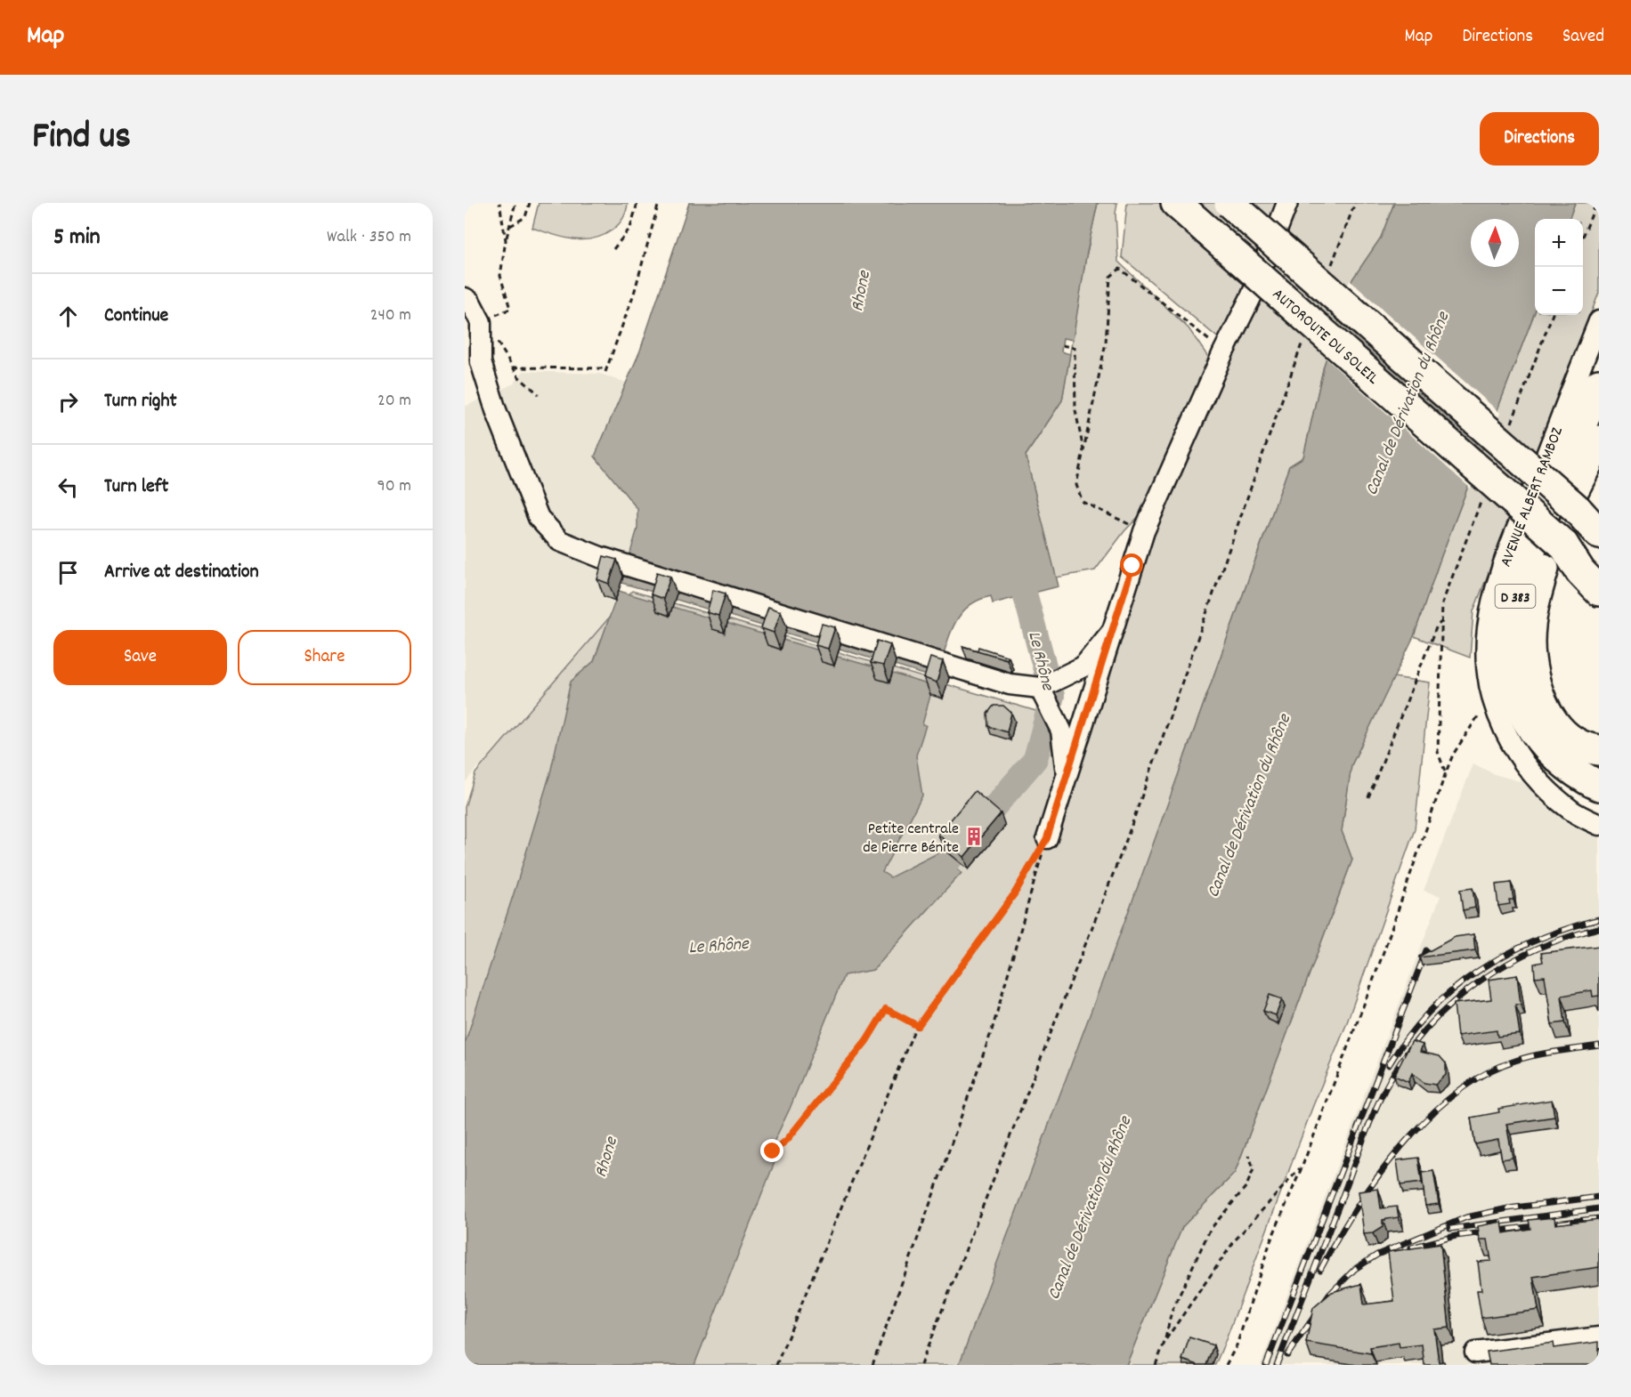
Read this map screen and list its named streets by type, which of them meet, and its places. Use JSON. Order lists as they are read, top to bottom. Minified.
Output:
{"streets":{"highway":["AUTOROUTE DU SOLEIL","D 383"],"street":["AVENUE ALBERT RAMBOZ"]},"water":["Rhone","Canal de Dérivation du Rhône","Le Rhône"],"places":{"building":["Petite centrale de Pierre Bénite"]},"north":"top","page":{"header":"Map","nav":["Map","Directions","Saved"],"title":"Find us","buttons":["Directions",["Save","Share"]],"heading":["5 min","Walk · 350 m"],"map_buttons":["+","−"],"list":[["Continue","240 m"],["Turn right","20 m"],["Turn left","90 m"],"Arrive at destination"]}}
